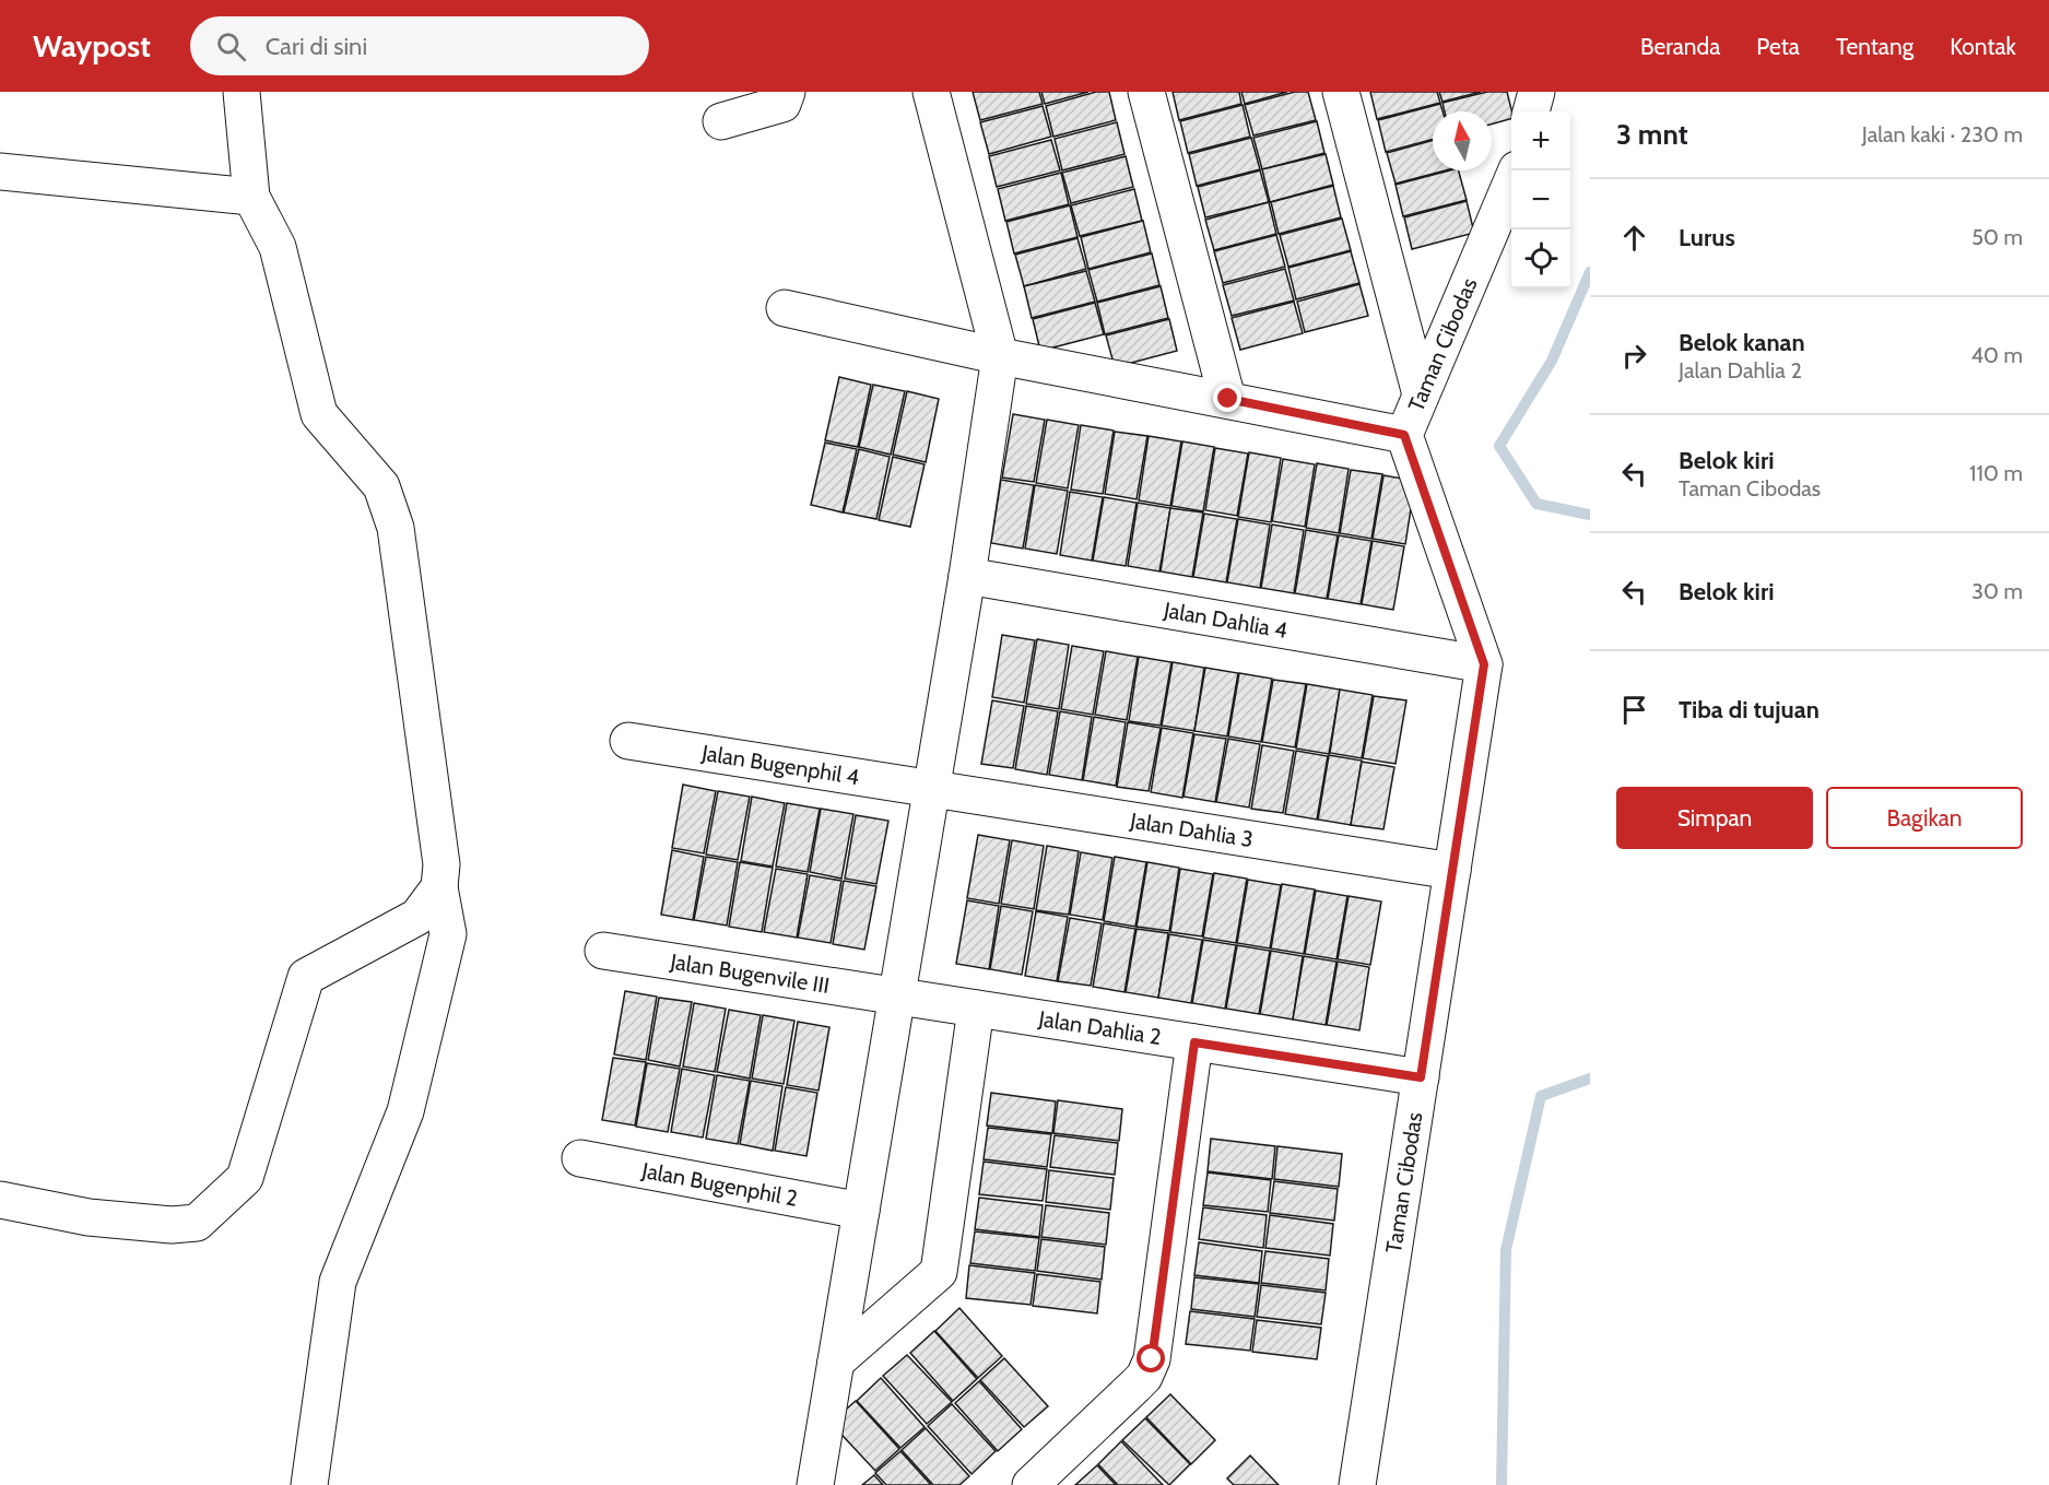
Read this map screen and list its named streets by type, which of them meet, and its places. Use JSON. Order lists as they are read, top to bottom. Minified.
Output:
{"streets":{"street":["Taman Cibodas","Jalan Dahlia 4","Jalan Bugenphil 4","Jalan Dahlia 3","Jalan Bugenvile III","Jalan Dahlia 2","Jalan Bugenphil 2"]},"crossings":[["Taman Cibodas","Jalan Dahlia 4"],["Taman Cibodas","Jalan Dahlia 3"],["Taman Cibodas","Jalan Dahlia 2"],["Jalan Bugenphil 4","Jalan Dahlia 3"],["Jalan Bugenvile III","Jalan Dahlia 2"]],"north":"top","page":{"header":"Waypost","search":"Cari di sini","nav":["Beranda","Peta","Tentang","Kontak"],"heading":["3 mnt","Jalan kaki · 230 m"],"map_buttons":["+","−"],"list":[["Lurus","50 m"],["Belok kanan","Jalan Dahlia 2","40 m"],["Belok kiri","Taman Cibodas","110 m"],["Belok kiri","30 m"],"Tiba di tujuan"],"buttons":["Simpan","Bagikan"]}}
